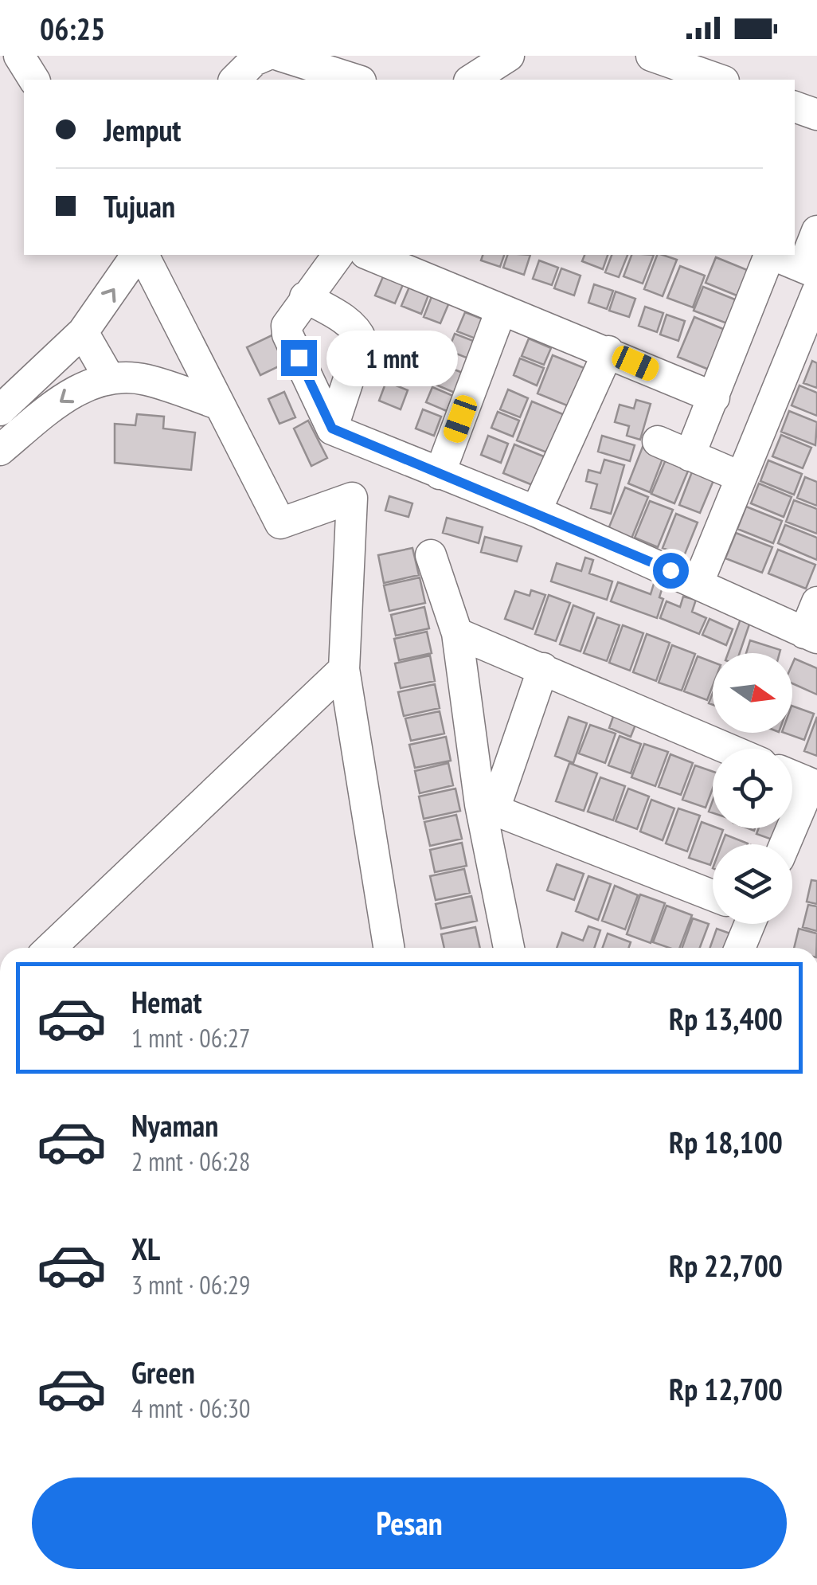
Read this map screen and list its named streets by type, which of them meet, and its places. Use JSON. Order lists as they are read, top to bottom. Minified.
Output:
{"north":"right","page":{"status":"06:25","banner":["Jemput","Tujuan"],"bubble":"1 mnt","list":[{"name":"Hemat","note":"1 mnt · 06:27","value":"Rp 13,400"},{"name":"Nyaman","note":"2 mnt · 06:28","value":"Rp 18,100"},{"name":"XL","note":"3 mnt · 06:29","value":"Rp 22,700"},{"name":"Green","note":"4 mnt · 06:30","value":"Rp 12,700"}],"buttons":"Pesan"}}
